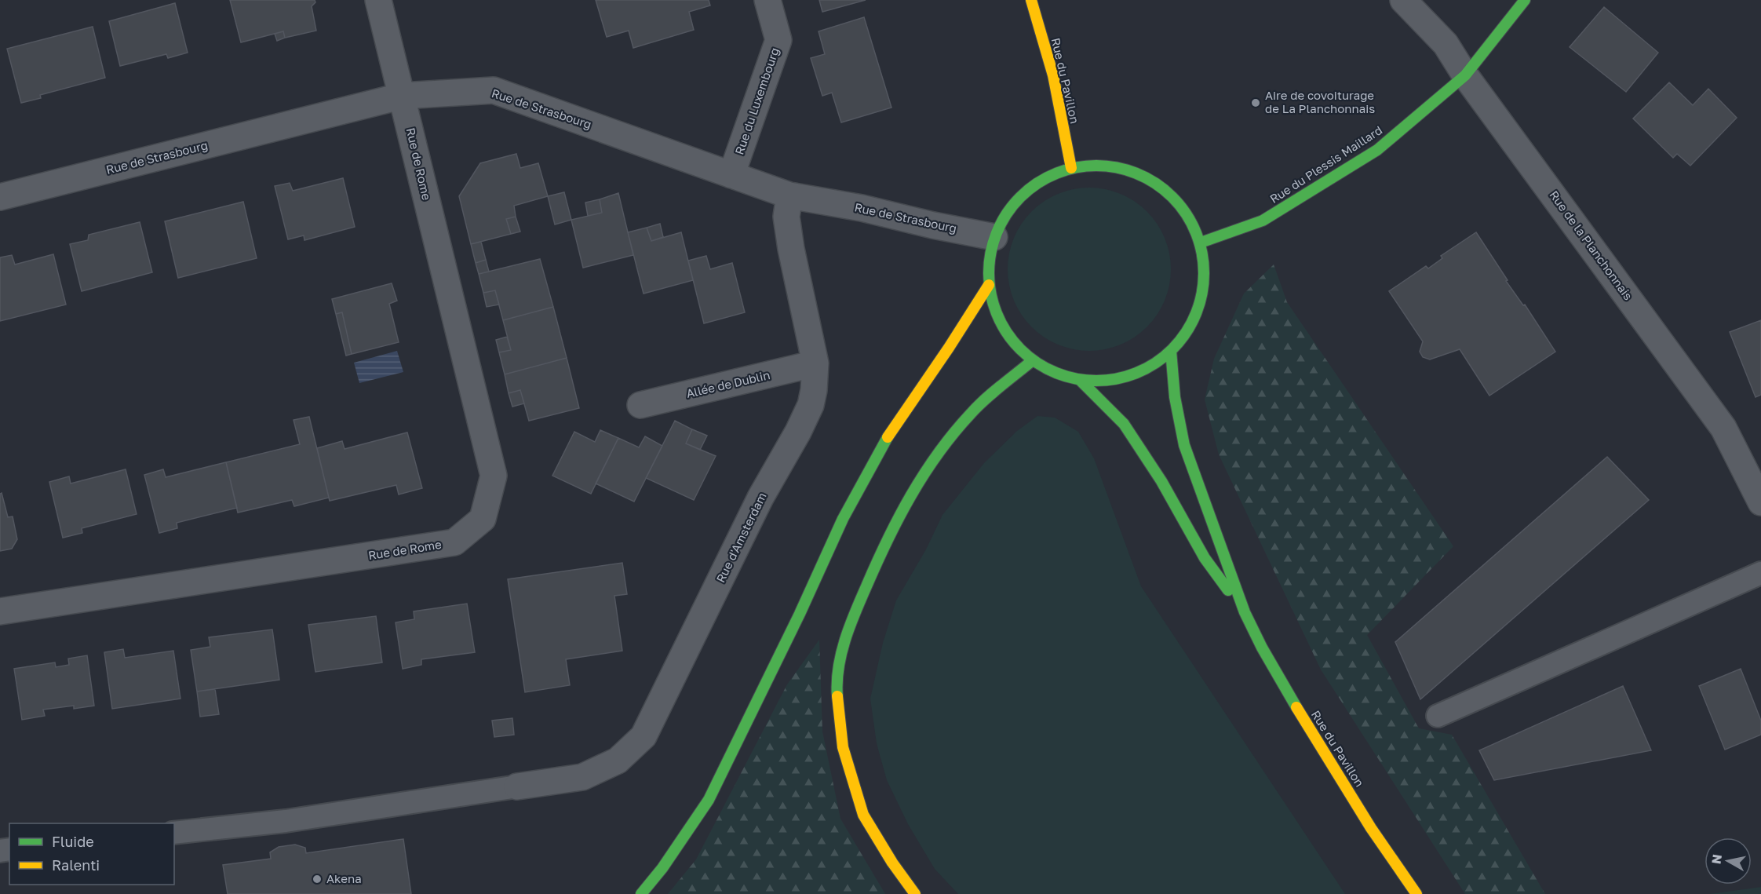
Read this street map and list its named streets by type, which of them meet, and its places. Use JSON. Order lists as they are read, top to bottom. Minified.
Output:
{"streets":{"main road":["Rue du Pavillon","Rue du Plessis Maillard"],"street":["Rue du Luxembourg","Rue de Strasbourg","Rue de Rome","Rue de la Planchonnais","Allée de Dublin","Rue d'Amsterdam"]},"crossings":[["Rue du Luxembourg","Rue de Strasbourg"],["Rue de Strasbourg","Rue de Rome"],["Rue de Strasbourg","Rue d'Amsterdam"],["Rue du Plessis Maillard","Rue de la Planchonnais"],["Allée de Dublin","Rue d'Amsterdam"]],"places":["Aire de covoiturage de La Planchonnais","Akena"],"legend":["Fluide","Ralenti"],"north":"left"}
